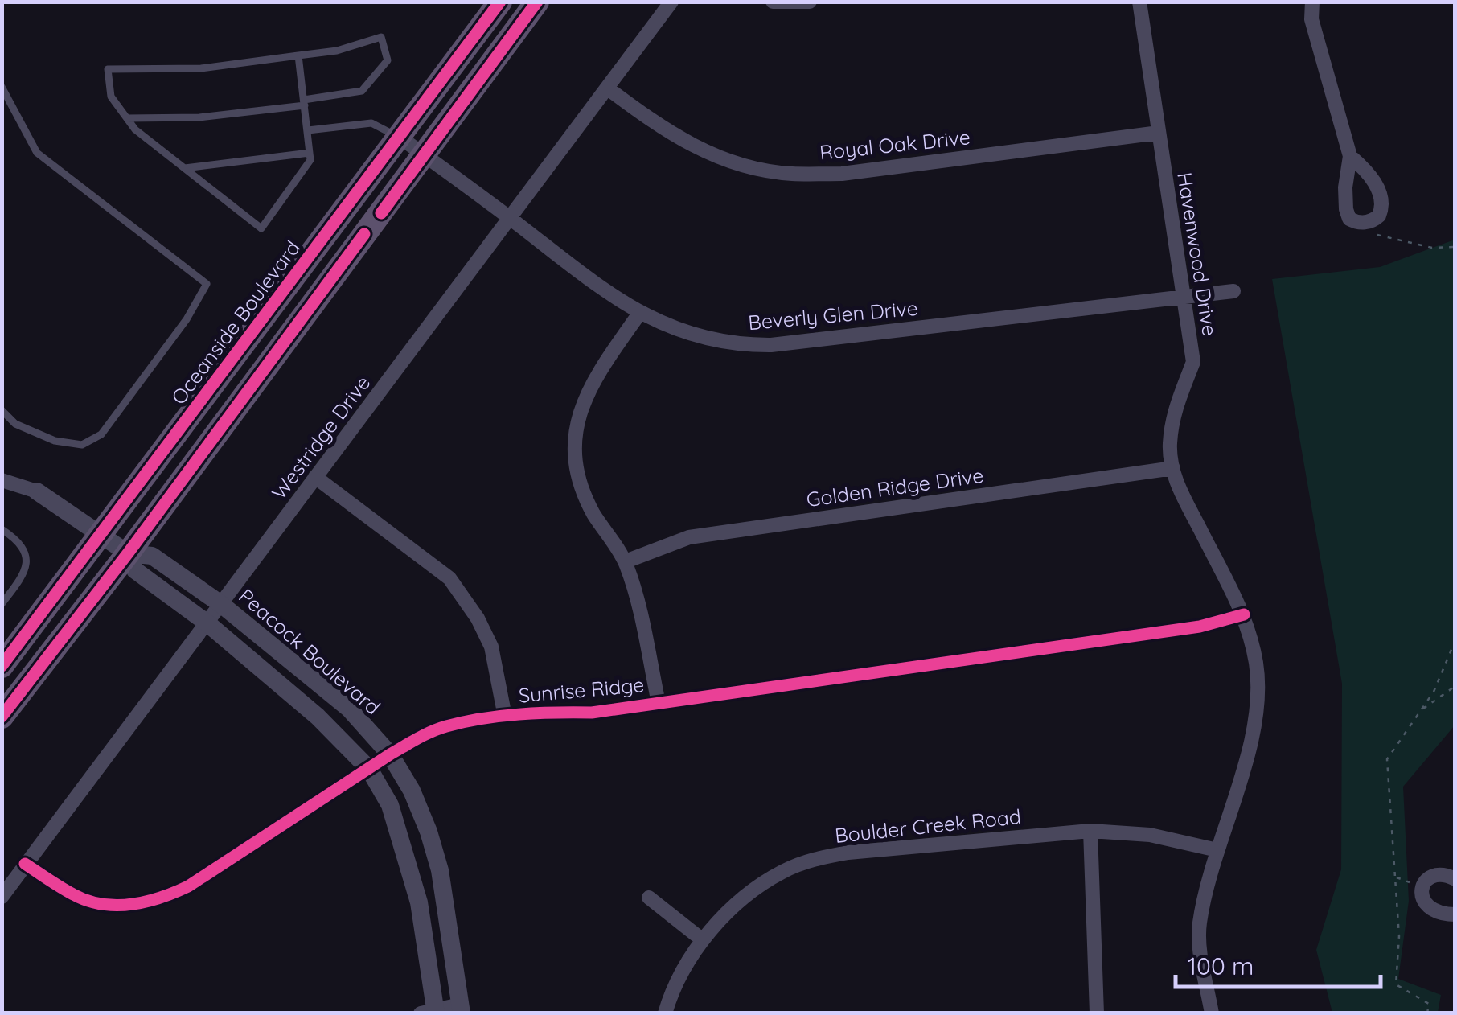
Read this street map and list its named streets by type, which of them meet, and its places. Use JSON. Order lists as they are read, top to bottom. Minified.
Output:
{"streets":{"main road":["Oceanside Boulevard"],"street":["Royal Oak Drive","Havenwood Drive","Beverly Glen Drive","Westridge Drive","Golden Ridge Drive","Peacock Boulevard","Sunrise Ridge","Boulder Creek Road"]},"crossings":[["Royal Oak Drive","Havenwood Drive"],["Royal Oak Drive","Westridge Drive"],["Havenwood Drive","Beverly Glen Drive"],["Havenwood Drive","Golden Ridge Drive"],["Havenwood Drive","Sunrise Ridge"],["Havenwood Drive","Boulder Creek Road"],["Beverly Glen Drive","Oceanside Boulevard"],["Beverly Glen Drive","Westridge Drive"],["Oceanside Boulevard","Peacock Boulevard"],["Westridge Drive","Peacock Boulevard"],["Westridge Drive","Sunrise Ridge"],["Peacock Boulevard","Sunrise Ridge"]],"scale_bar":"100 m"}
